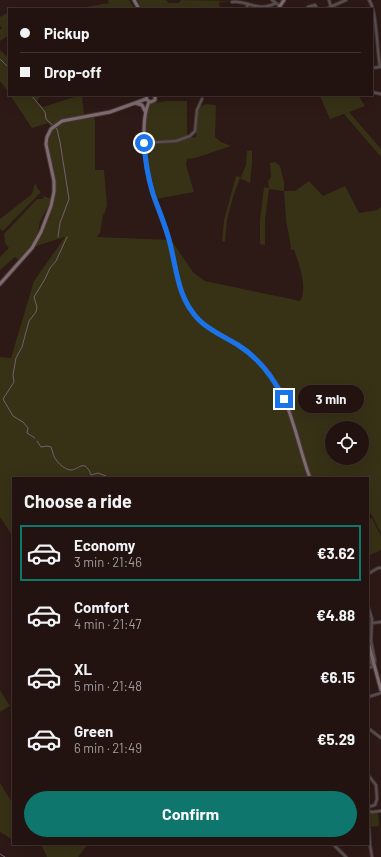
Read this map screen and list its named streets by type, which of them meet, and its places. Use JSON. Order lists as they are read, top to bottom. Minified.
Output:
{"page":{"banner":["Pickup","Drop-off"],"bubble":"3 min","heading":"Choose a ride","list":[{"name":"Economy","note":"3 min · 21:46","value":"€3.62"},{"name":"Comfort","note":"4 min · 21:47","value":"€4.88"},{"name":"XL","note":"5 min · 21:48","value":"€6.15"},{"name":"Green","note":"6 min · 21:49","value":"€5.29"}],"buttons":"Confirm"}}
